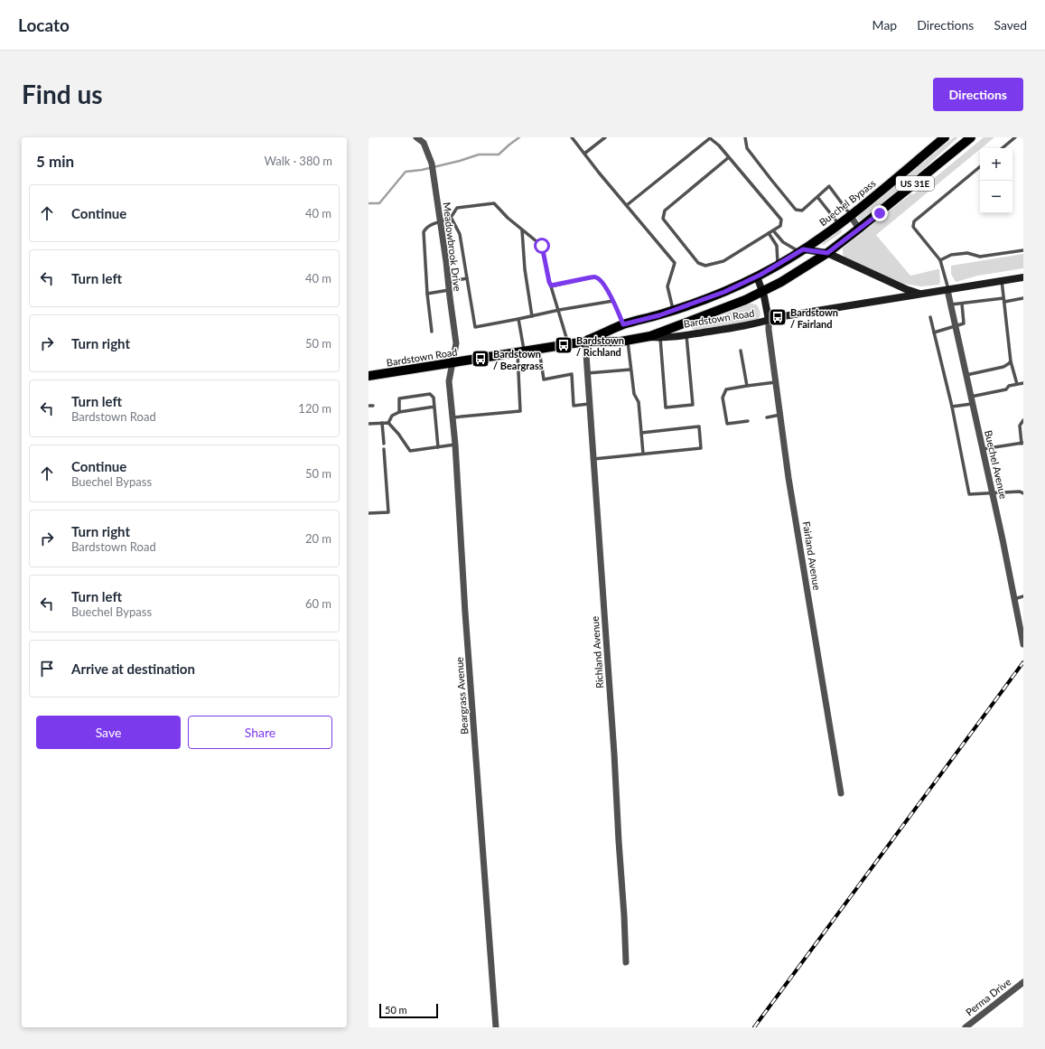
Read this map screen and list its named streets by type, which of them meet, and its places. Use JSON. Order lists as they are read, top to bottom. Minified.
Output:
{"streets":{"main road":["US 31E","Buechel Bypass","Bardstown Road"],"street":["Meadowbrook Drive","Buechel Avenue","Fairland Avenue","Richland Avenue","Beargrass Avenue","Perma Drive"]},"crossings":[["US 31E","Bardstown Road"],["Buechel Bypass","Bardstown Road"],["Meadowbrook Drive","Bardstown Road"],["Meadowbrook Drive","Beargrass Avenue"],["Bardstown Road","Buechel Avenue"],["Bardstown Road","Fairland Avenue"],["Bardstown Road","Richland Avenue"],["Bardstown Road","Beargrass Avenue"]],"places":{"bus stop":["Bardstown / Fairland","Bardstown / Richland","Bardstown / Beargrass"]},"scale_bar":"50 m","page":{"header":"Locato","nav":["Map","Directions","Saved"],"buttons":["Directions",["Save","Share"]],"title":"Find us","heading":["5 min","Walk · 380 m"],"map_buttons":["+","−"],"list":[["Continue","40 m"],["Turn left","40 m"],["Turn right","50 m"],["Turn left","Bardstown Road","120 m"],["Continue","Buechel Bypass","50 m"],["Turn right","Bardstown Road","20 m"],["Turn left","Buechel Bypass","60 m"],"Arrive at destination"],"scale":"50 m"}}
